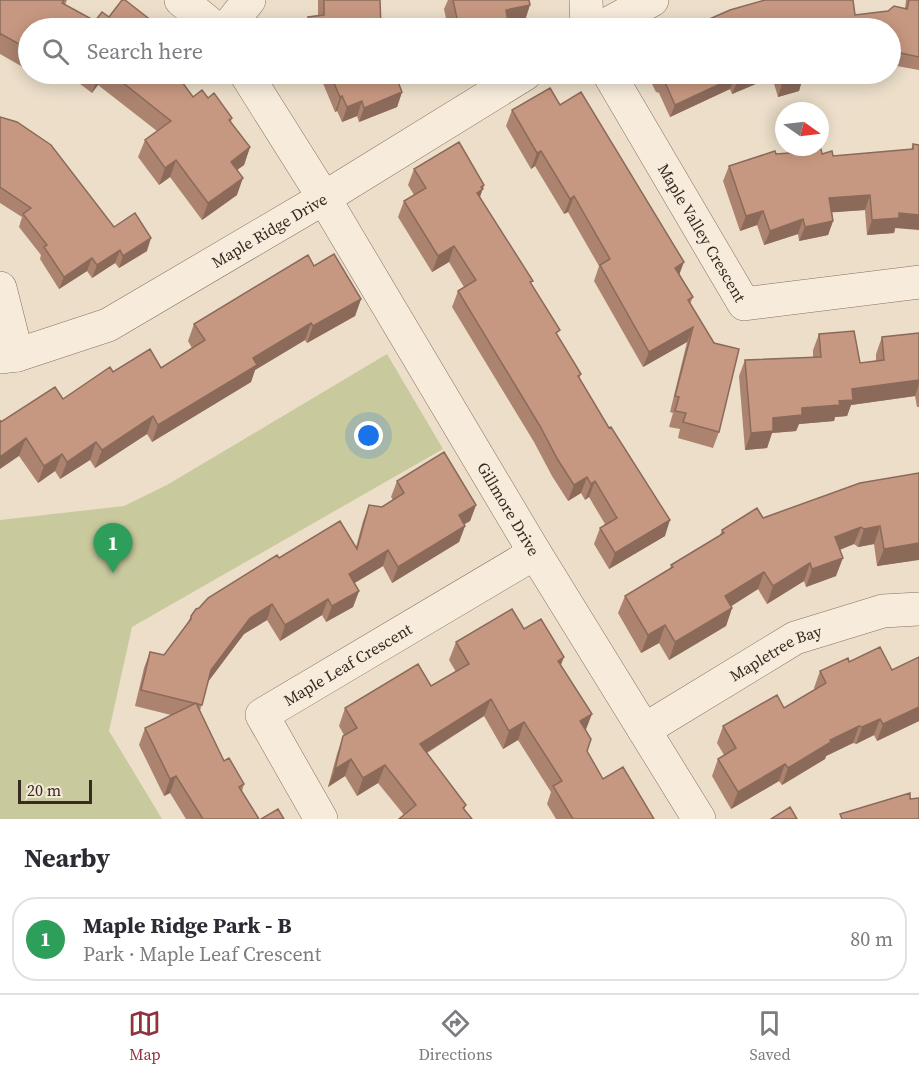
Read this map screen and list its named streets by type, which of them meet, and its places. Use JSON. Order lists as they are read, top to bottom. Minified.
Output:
{"streets":{"street":["Maple Ridge Drive","Maple Valley Crescent","Gillmore Drive","Mapletree Bay","Maple Leaf Crescent"]},"crossings":[["Maple Ridge Drive","Gillmore Drive"],["Gillmore Drive","Mapletree Bay"],["Gillmore Drive","Maple Leaf Crescent"]],"scale_bar":"20 m","north":"right","page":{"search":"Search here","pins":"1","scale":"20 m","heading":"Nearby","list":[{"mark":"1","name":"Maple Ridge Park - B","note":"Park · Maple Leaf Crescent","value":"80 m"}],"nav":["Map","Directions","Saved"]}}
